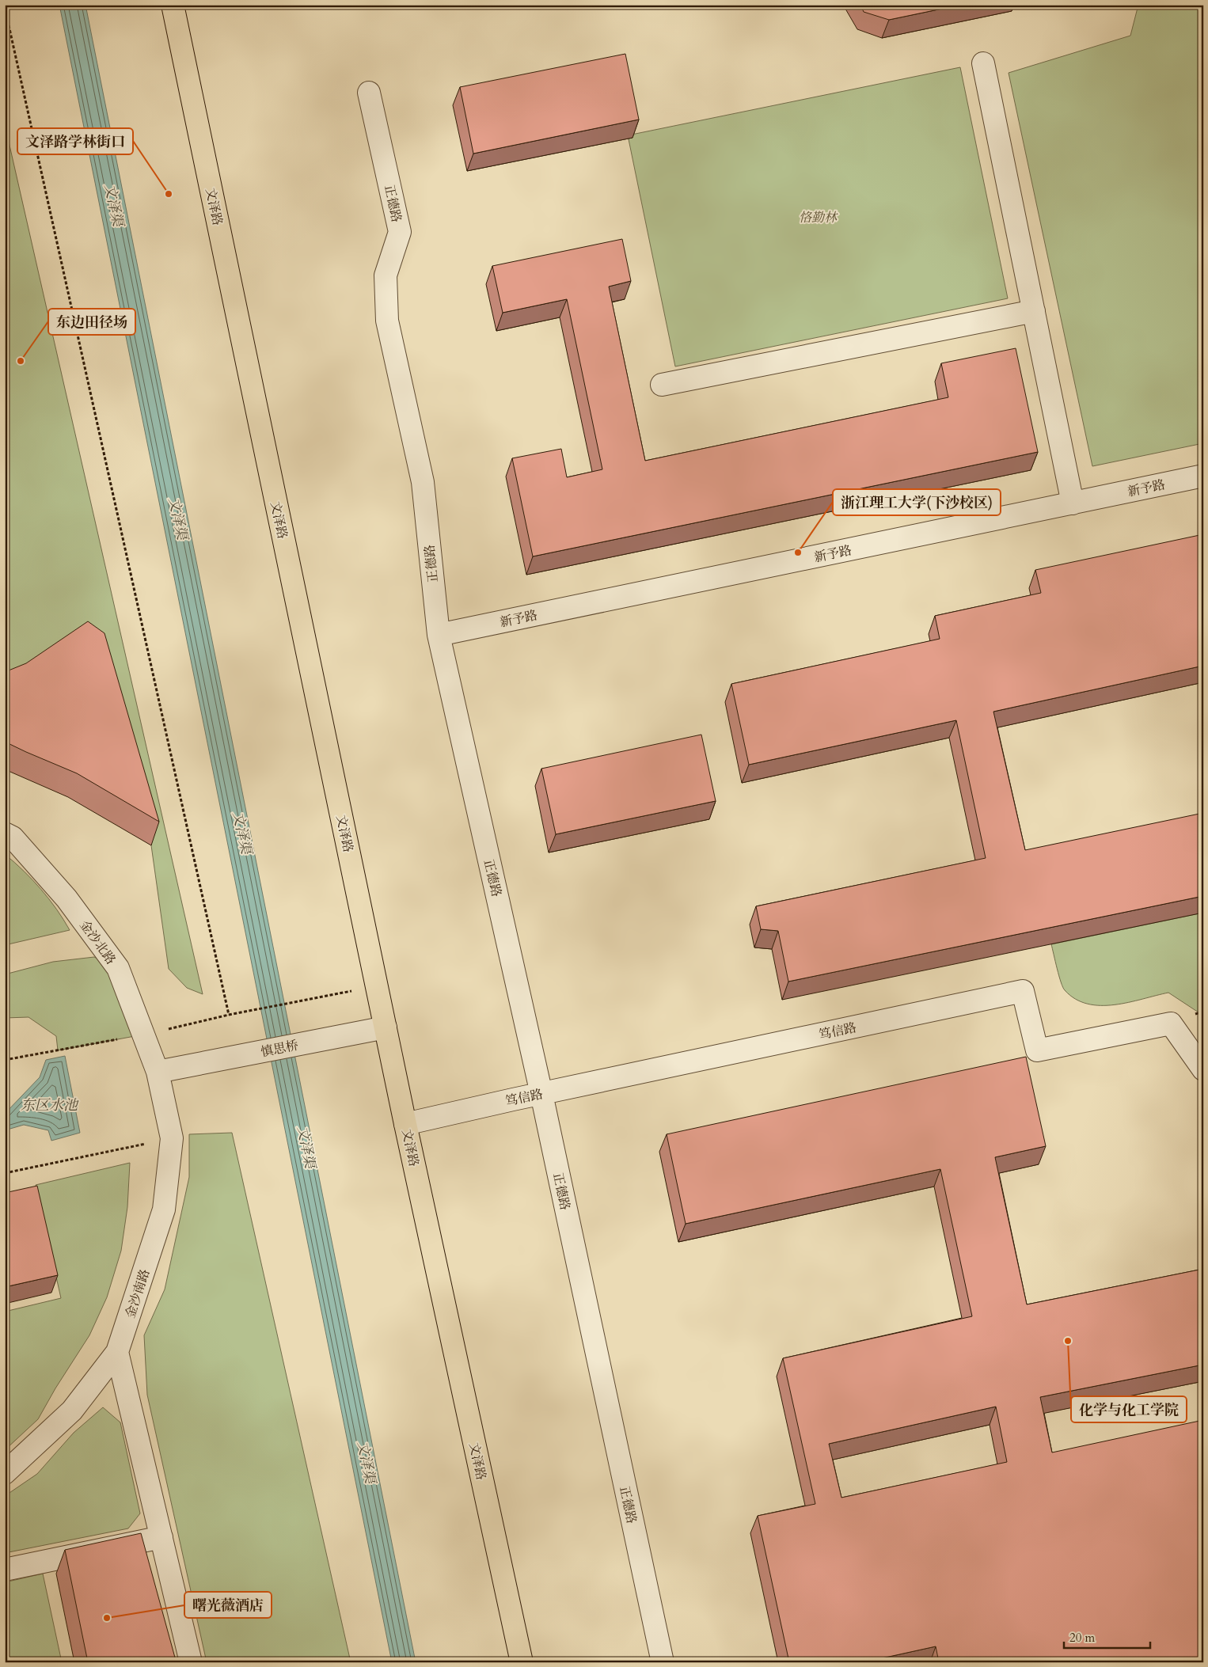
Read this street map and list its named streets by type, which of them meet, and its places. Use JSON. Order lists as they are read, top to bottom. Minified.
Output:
{"streets":{"main road":["文泽路"],"street":["正德路","新予路","金沙北路","笃信路","慎思桥","金沙南路"]},"crossings":[["正德路","新予路"],["正德路","笃信路"],["文泽路","笃信路"],["文泽路","慎思桥"],["金沙北路","慎思桥"],["金沙北路","金沙南路"],["慎思桥","金沙南路"]],"water":["文泽渠","东区水池"],"parks":["恪勤林"],"places":["文泽路学林街口","东边田径场","浙江理工大学(下沙校区)","化学与化工学院","曙光薇酒店"],"scale_bar":"20 m"}
